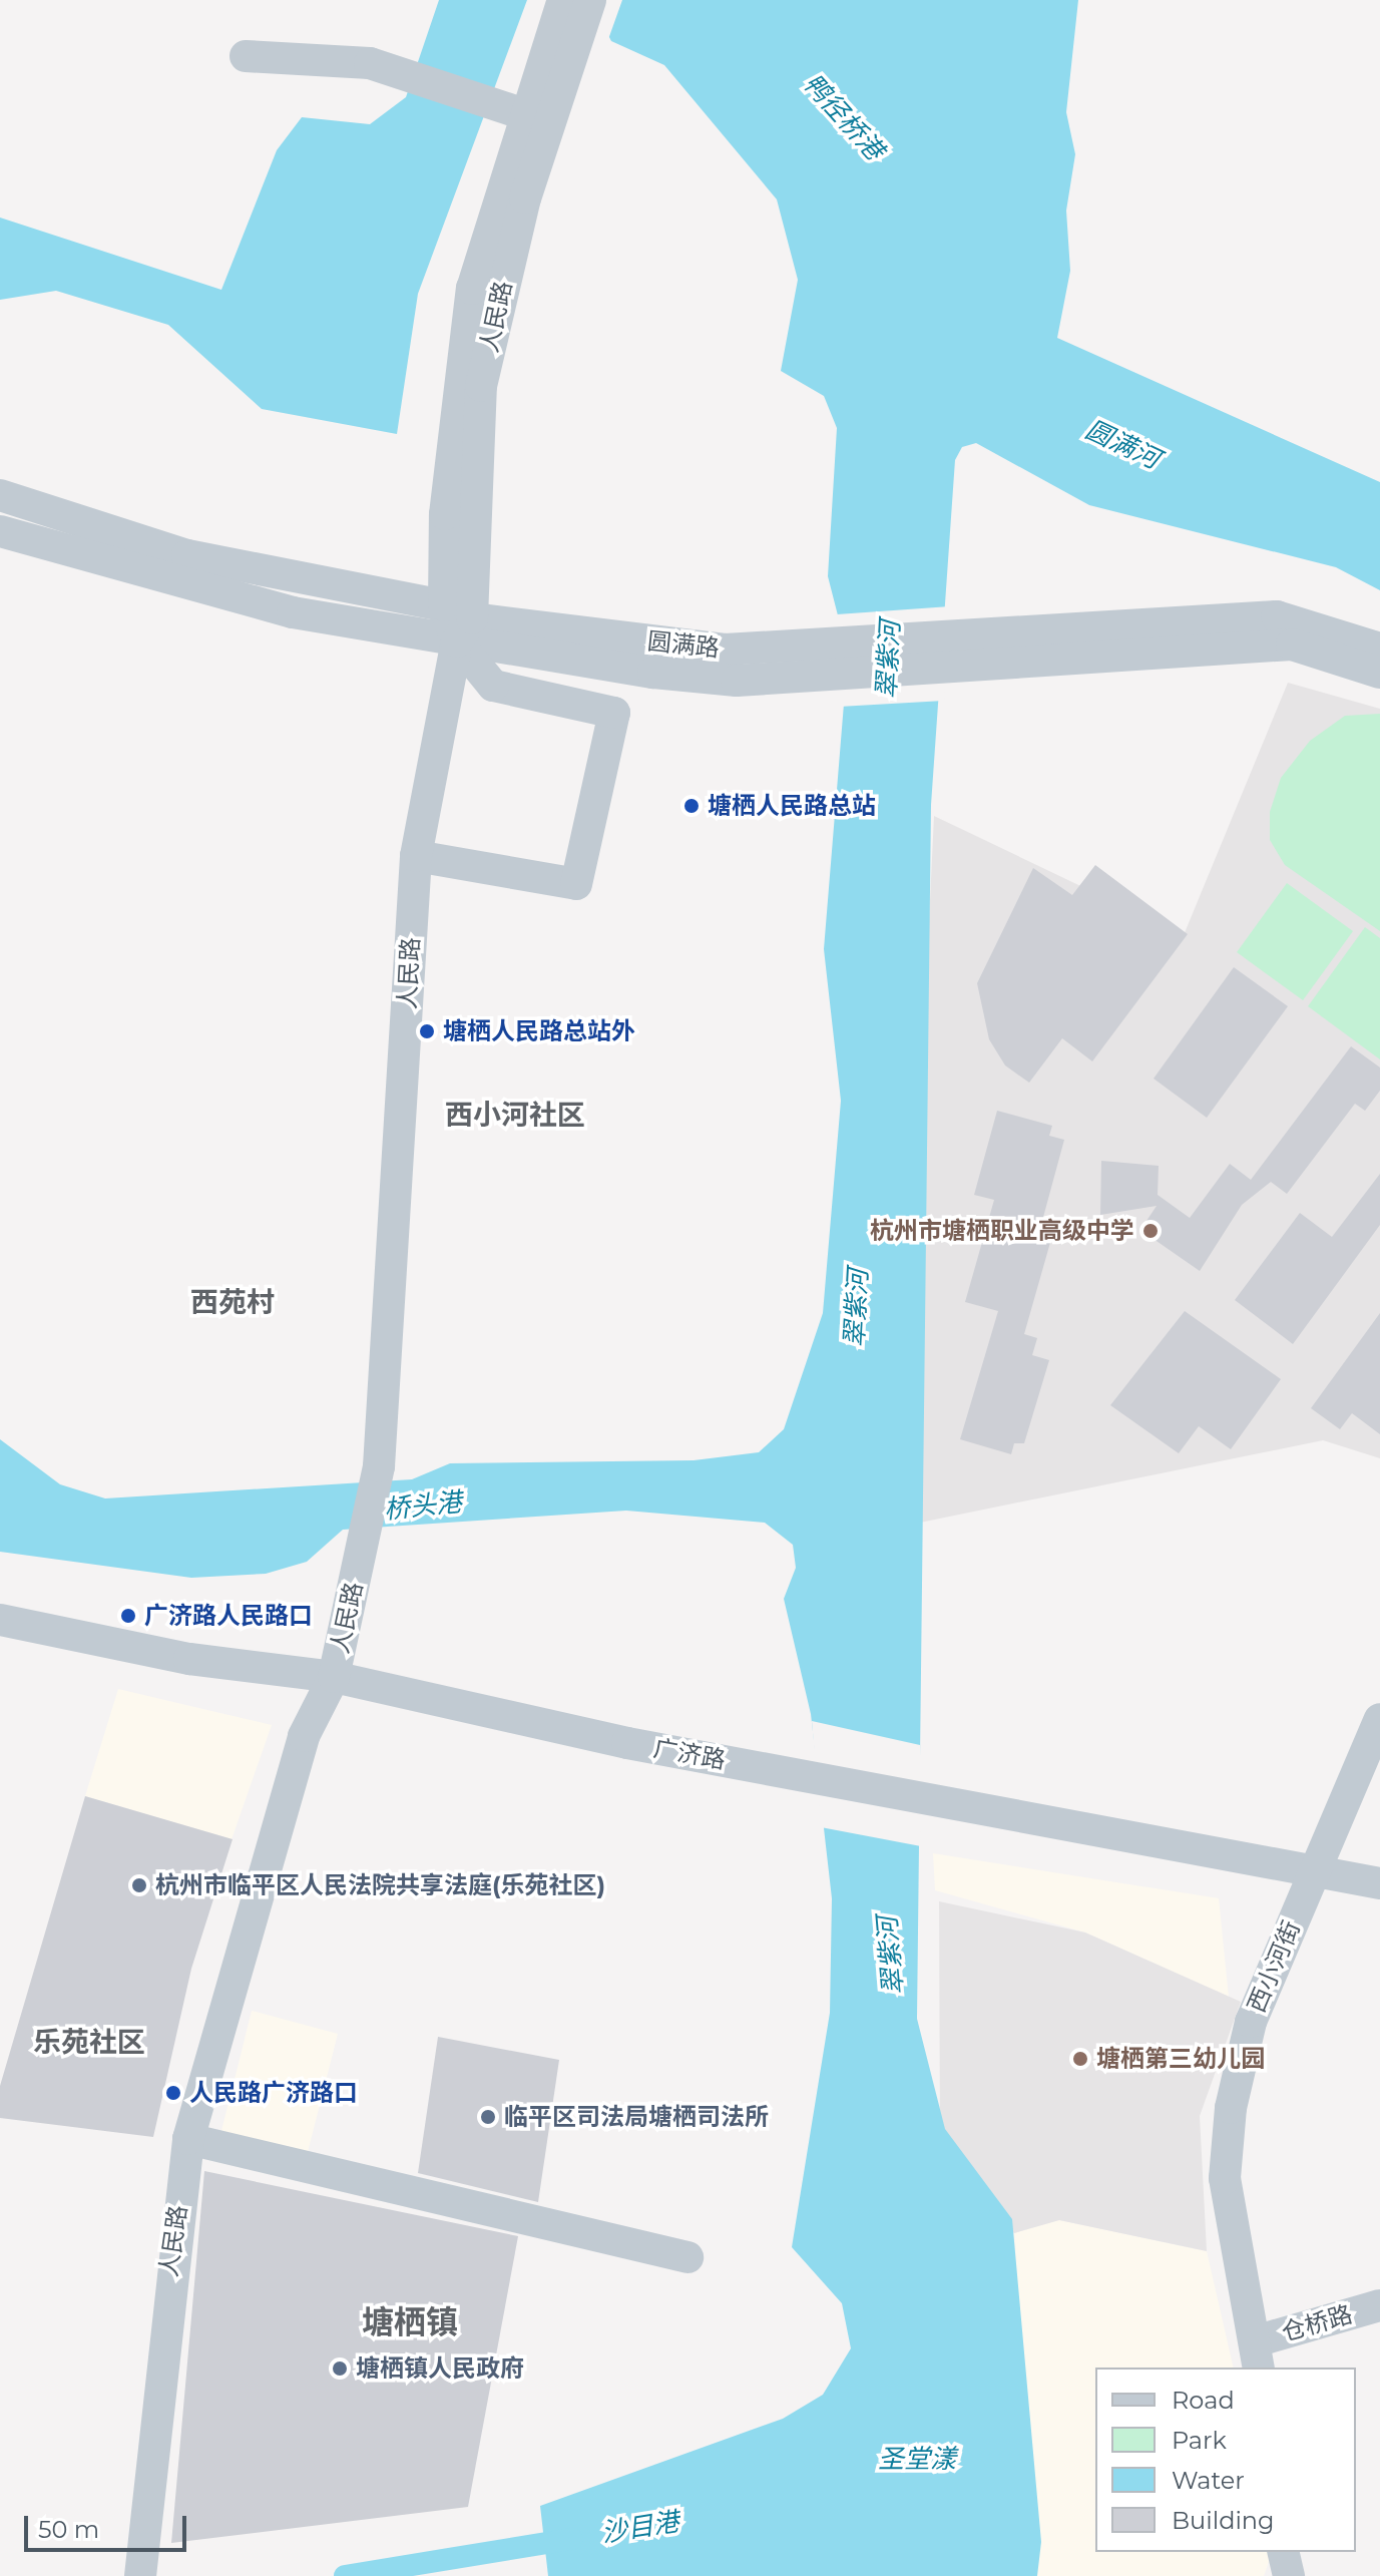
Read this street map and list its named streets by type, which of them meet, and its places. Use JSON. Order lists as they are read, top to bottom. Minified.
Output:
{"streets":{"street":["人民路","圆满路","广济路","西小河街","仓桥路"]},"crossings":[["人民路","圆满路"],["人民路","广济路"],["广济路","西小河街"],["西小河街","仓桥路"]],"districts":["西小河社区","西苑村","乐苑社区","塘栖镇"],"water":["鸭径桥港","圆满河","翠紫河","桥头港","圣堂漾","沙目港"],"places":["塘栖人民路总站","塘栖人民路总站外","杭州市塘栖职业高级中学","广济路人民路口","杭州市临平区人民法院共享法庭(乐苑社区)","塘栖第三幼儿园","人民路广济路口","临平区司法局塘栖司法所","塘栖镇人民政府"],"legend":["Road","Park","Water","Building"],"scale_bar":"50 m"}
